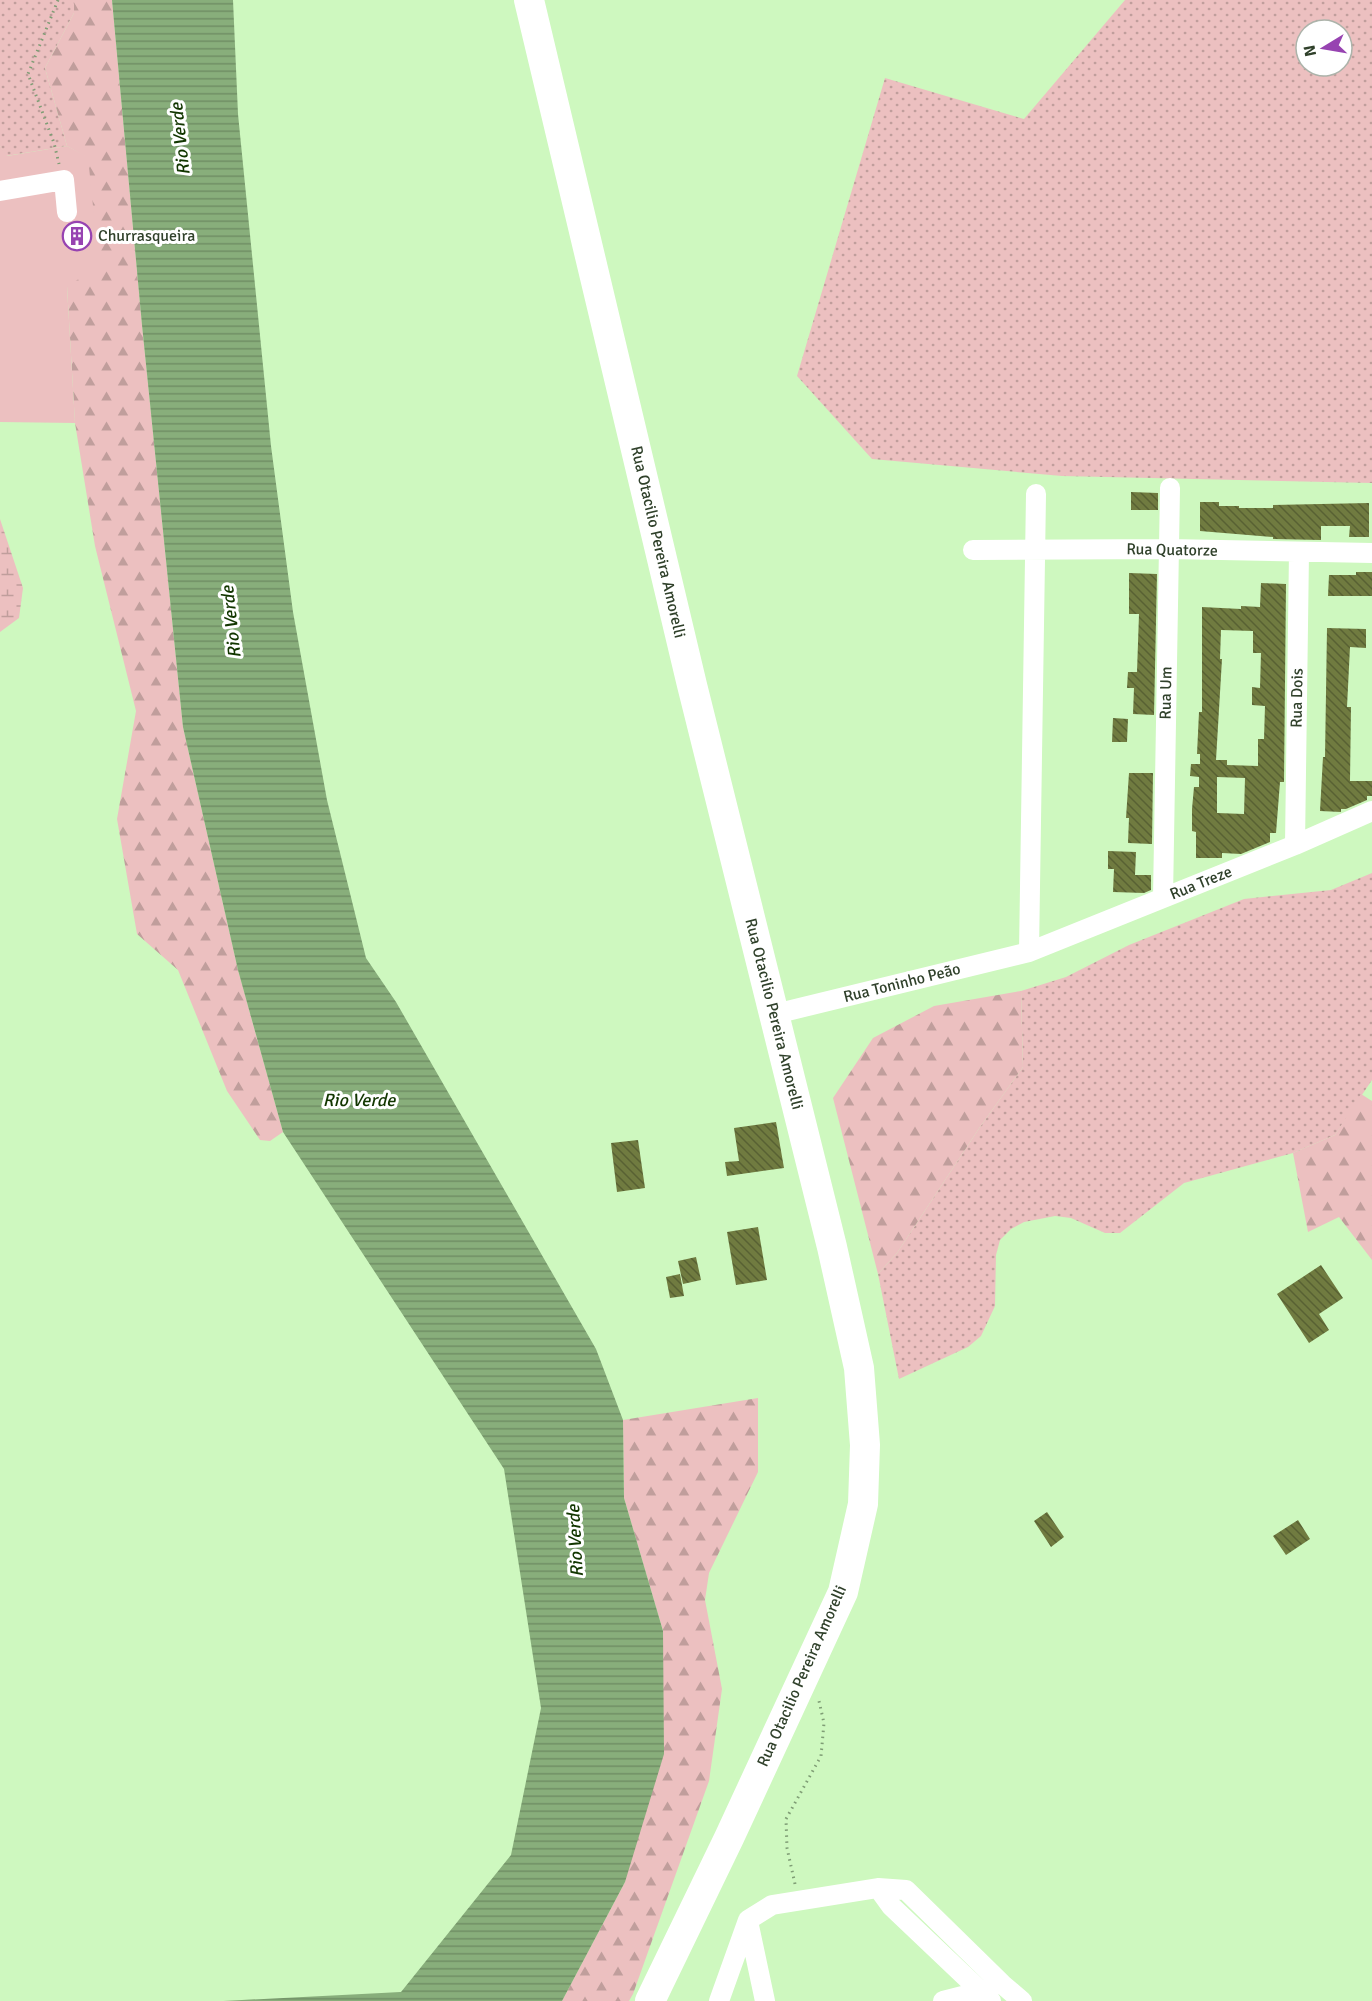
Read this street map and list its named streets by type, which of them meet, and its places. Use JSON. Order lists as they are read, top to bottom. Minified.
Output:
{"streets":{"main road":["Rua Otacilio Pereira Amorelli"],"street":["Rua Quatorze","Rua Um","Rua Dois","Rua Treze","Rua Toninho Peão"]},"crossings":[["Rua Otacilio Pereira Amorelli","Rua Toninho Peão"],["Rua Quatorze","Rua Um"],["Rua Quatorze","Rua Dois"],["Rua Um","Rua Treze"],["Rua Dois","Rua Treze"],["Rua Treze","Rua Toninho Peão"]],"water":["Rio Verde"],"places":{"building":["Churrasqueira"]},"north":"left"}
